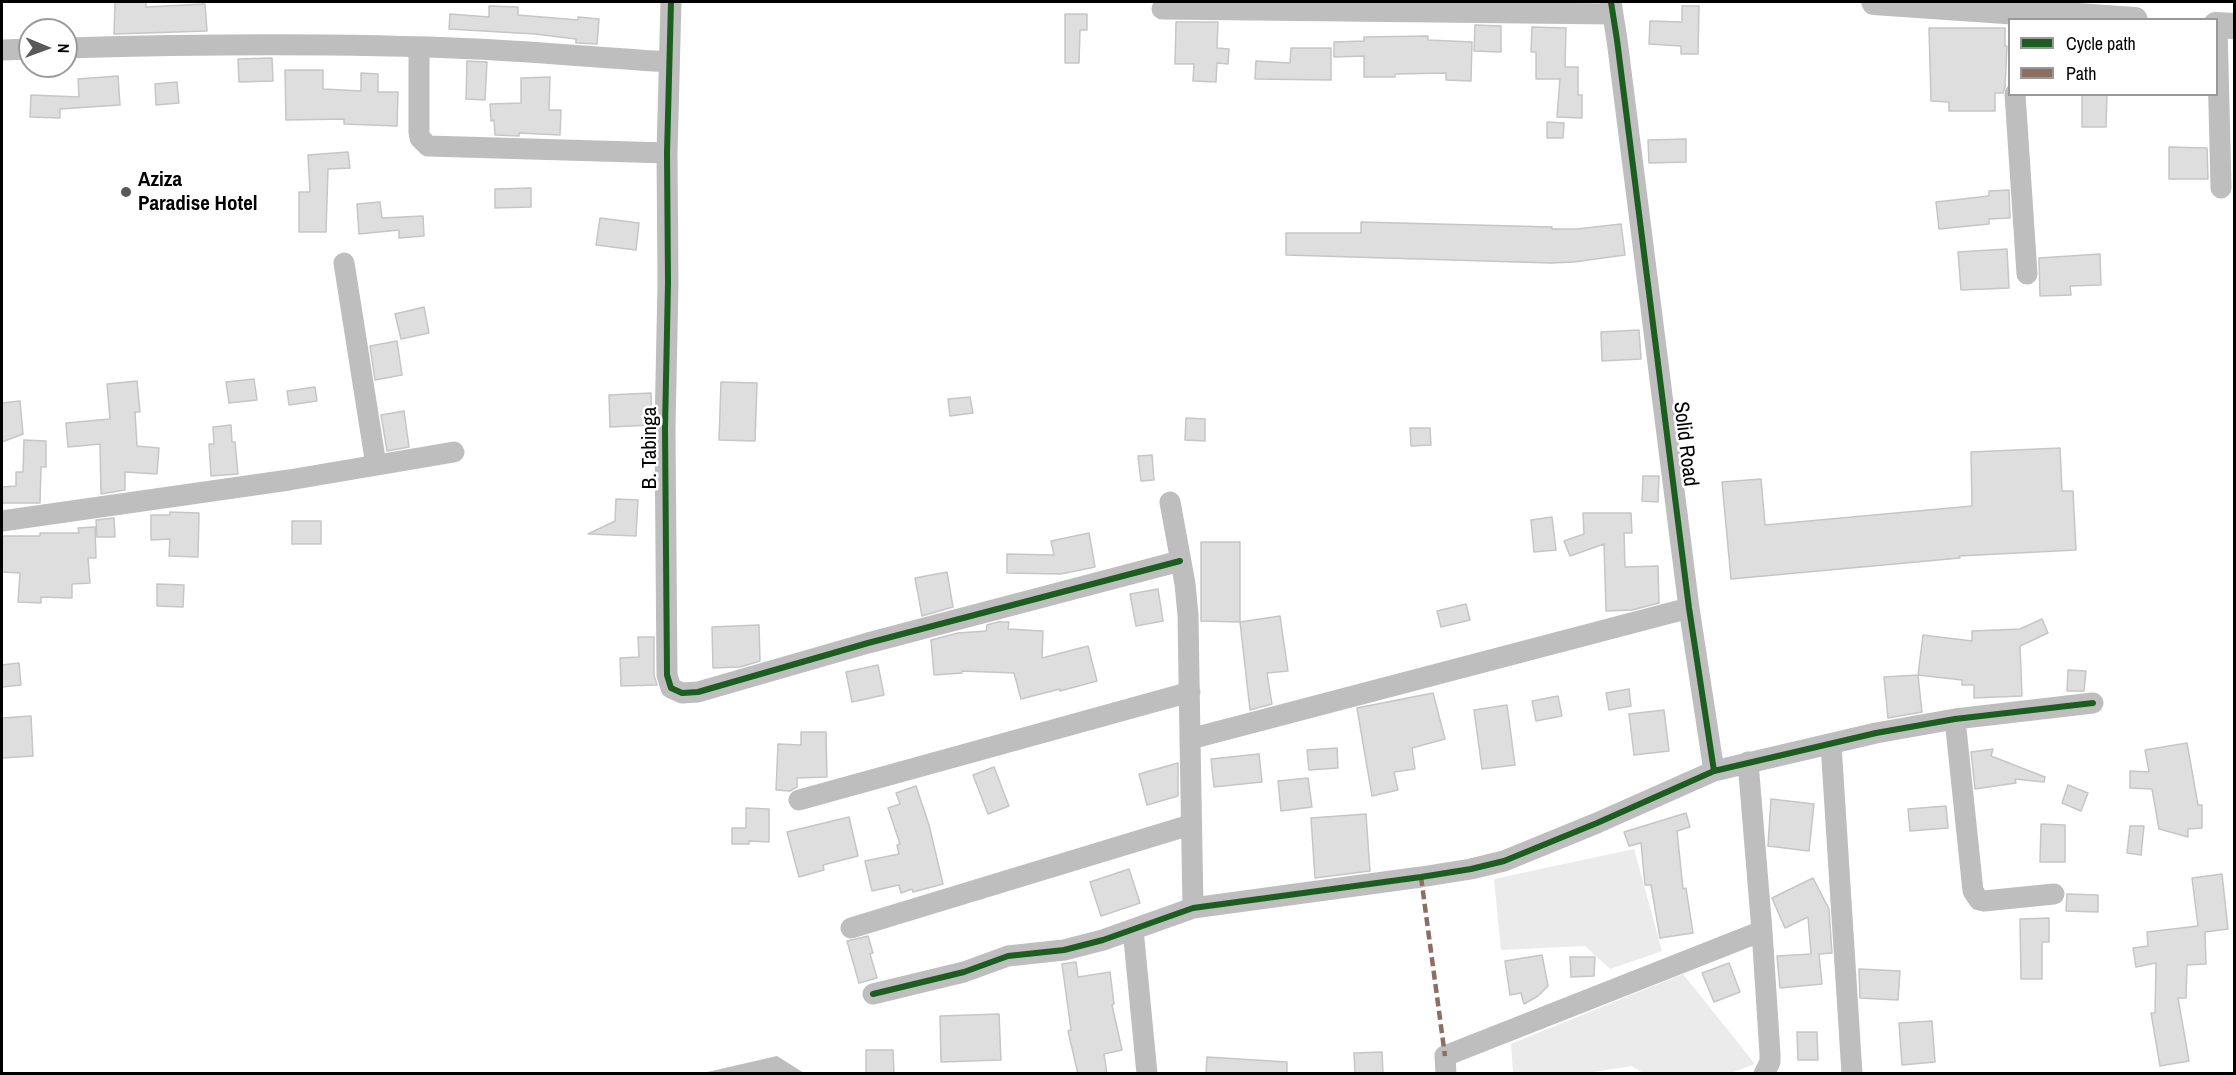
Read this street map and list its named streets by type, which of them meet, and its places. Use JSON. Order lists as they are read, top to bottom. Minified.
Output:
{"streets":{"street":["Solid Road","B. Tabinga"]},"places":["Aziza Paradise Hotel"],"legend":["Cycle path","Path"],"north":"right"}
